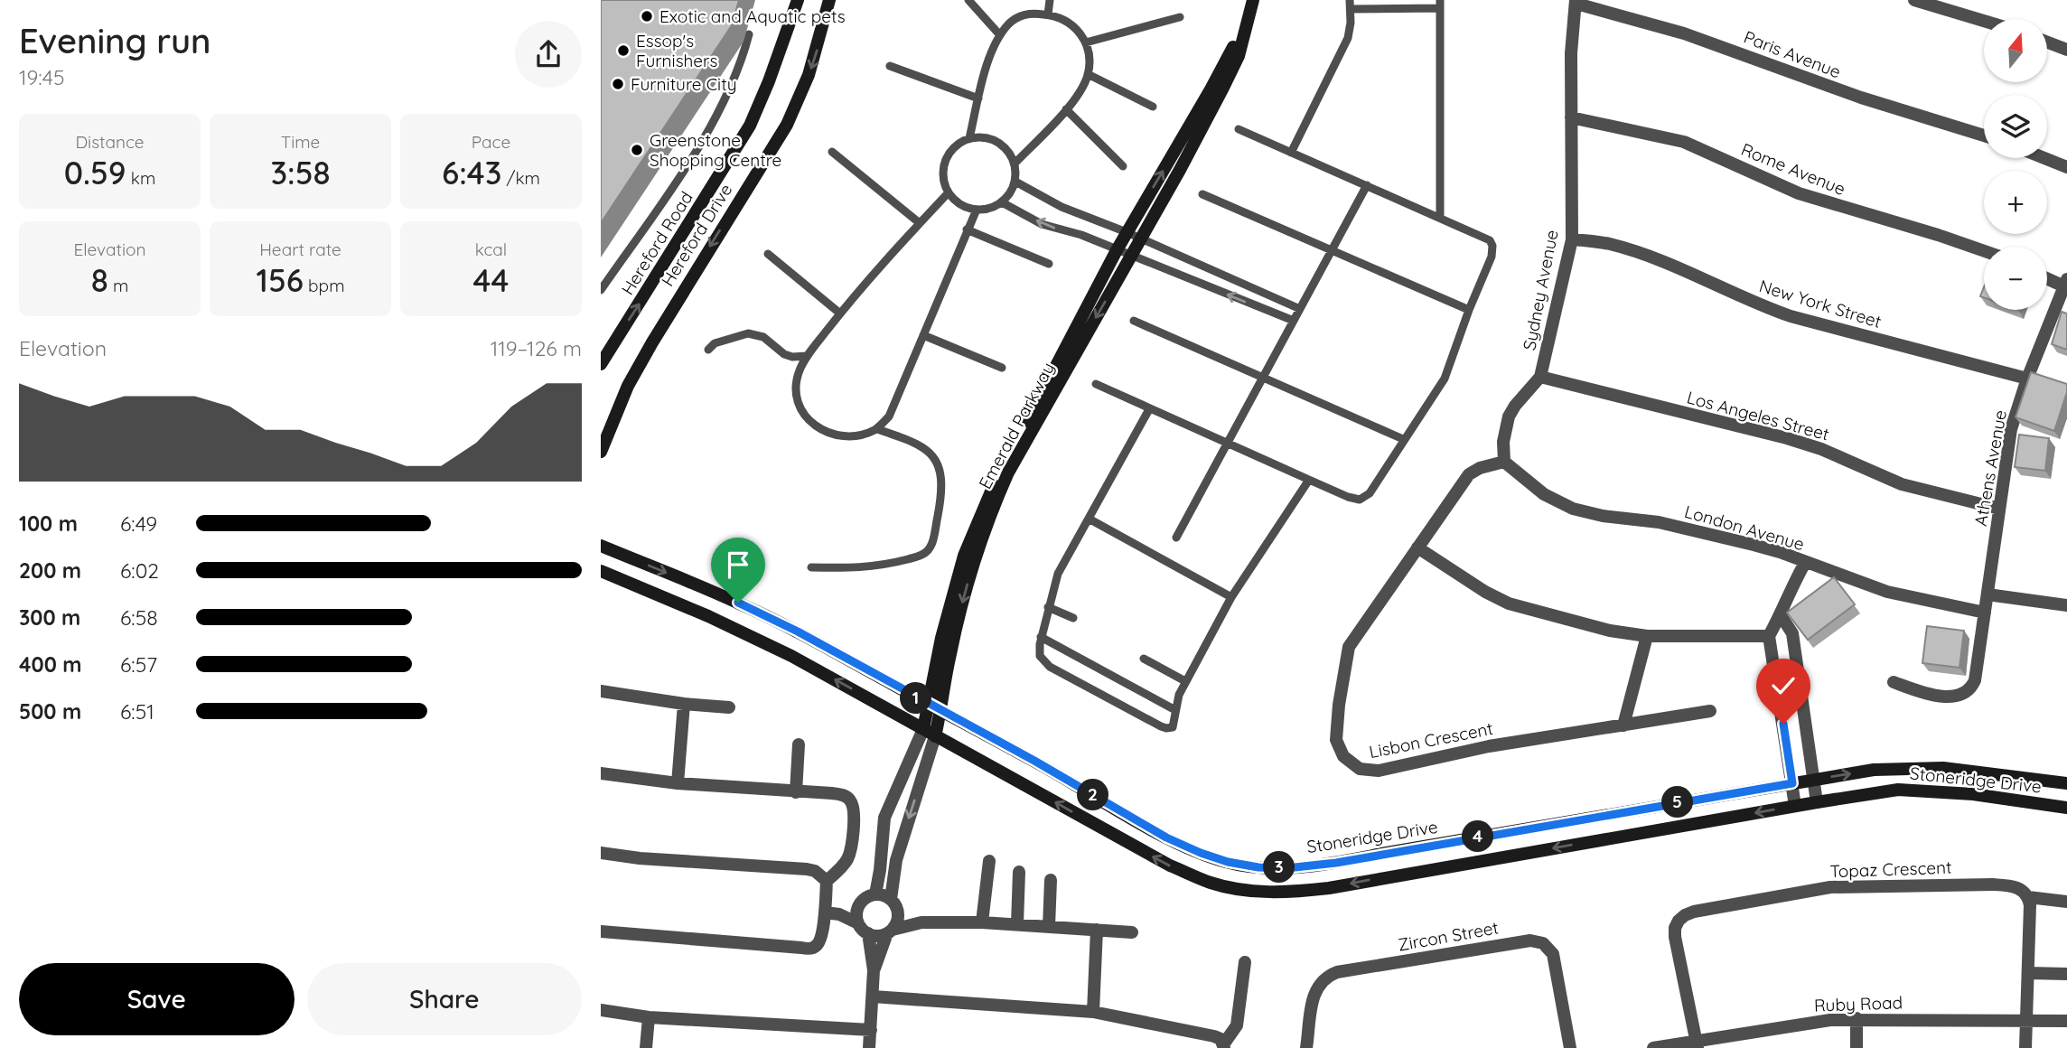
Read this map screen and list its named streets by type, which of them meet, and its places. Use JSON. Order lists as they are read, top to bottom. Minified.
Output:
{"streets":{"street":["Paris Avenue","Rome Avenue","Hereford Drive","Hereford Road","Sydney Avenue","New York Street","Los Angeles Street","Emerald Parkway","Athens Avenue","London Avenue","Lisbon Crescent","Stoneridge Drive","Topaz Crescent","Zircon Street","Ruby Road"]},"crossings":[["Paris Avenue","Sydney Avenue"],["Rome Avenue","Sydney Avenue"],["Sydney Avenue","New York Street"],["Sydney Avenue","Los Angeles Street"],["Sydney Avenue","London Avenue"],["Sydney Avenue","Lisbon Crescent"],["New York Street","Athens Avenue"],["Los Angeles Street","Athens Avenue"],["Emerald Parkway","Stoneridge Drive"],["Athens Avenue","London Avenue"],["London Avenue","Lisbon Crescent"],["Topaz Crescent","Ruby Road"]],"one_way":["Hereford Drive","Hereford Road"],"places":["Exotic and Aquatic pets","Essop's Furnishers","Furniture City","Greenstone Shopping Centre"],"north":"top","page":{"heading":["Evening run","19:45"],"map_buttons":["+","−"],"stats":[["Distance","0.59 km"],["Time","3:58"],["Pace","6:43 /km"],["Elevation","8 m"],["Heart rate","156 bpm"],["kcal","44"]],"chart":["Elevation","119–126 m"],"list":[{"name":"100 m","note":"6:49"},{"name":"200 m","note":"6:02"},{"name":"300 m","note":"6:58"},{"name":"400 m","note":"6:57"},{"name":"500 m","note":"6:51"}],"pins":["1","2","5","4","3"],"buttons":["Save","Share"]}}
